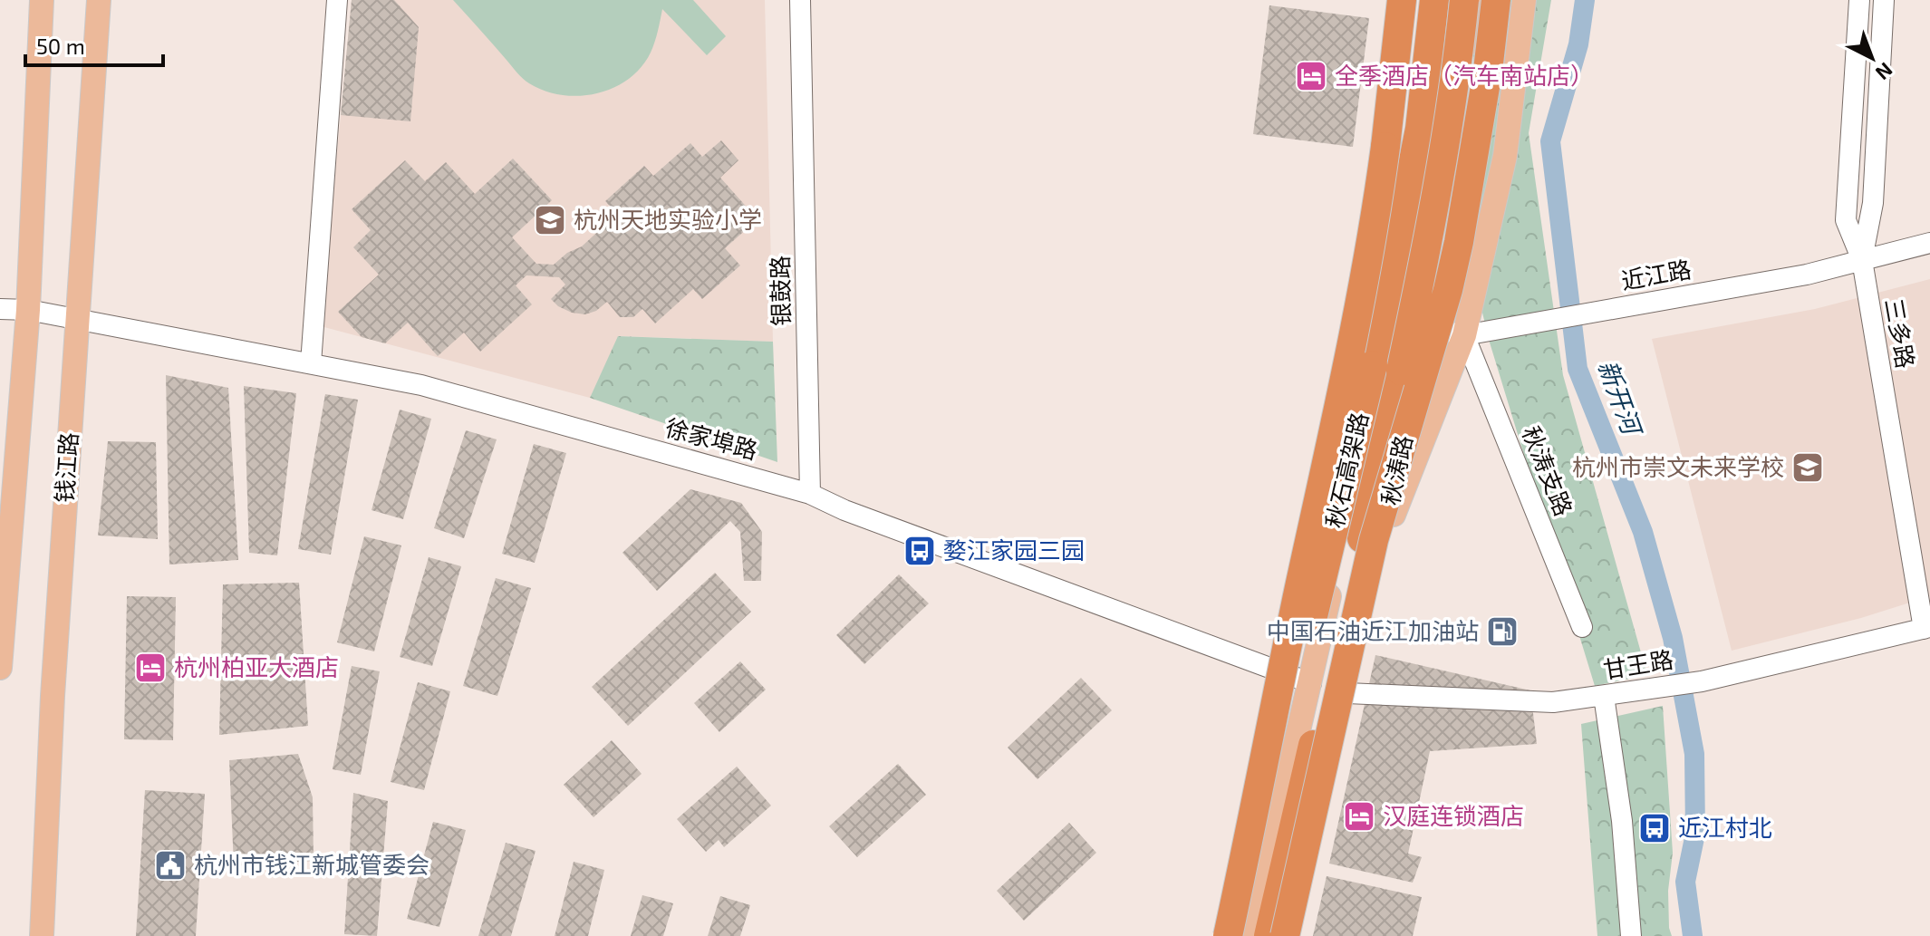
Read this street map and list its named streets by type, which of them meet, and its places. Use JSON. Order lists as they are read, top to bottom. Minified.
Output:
{"streets":{"highway":["秋石高架路"],"main road":["钱江路","秋涛路"],"street":["近江路","银鼓路","三多路","徐家埠路","秋涛支路","甘王路"]},"crossings":[["近江路","三多路"],["近江路","秋涛路"],["近江路","秋涛支路"],["银鼓路","徐家埠路"],["三多路","甘王路"],["徐家埠路","钱江路"],["徐家埠路","秋涛路"],["秋石高架路","秋涛路"],["秋涛路","甘王路"]],"water":["新开河"],"places":{"hotel":["全季酒店（汽车南站店）","杭州柏亚大酒店","汉庭连锁酒店"],"school or university":["杭州天地实验小学","杭州市崇文未来学校"],"bus stop":["婺江家园三园","近江村北"],"fuel station":["中国石油近江加油站"],"public building":["杭州市钱江新城管委会"]},"scale_bar":"50 m","north":"bottom right"}
